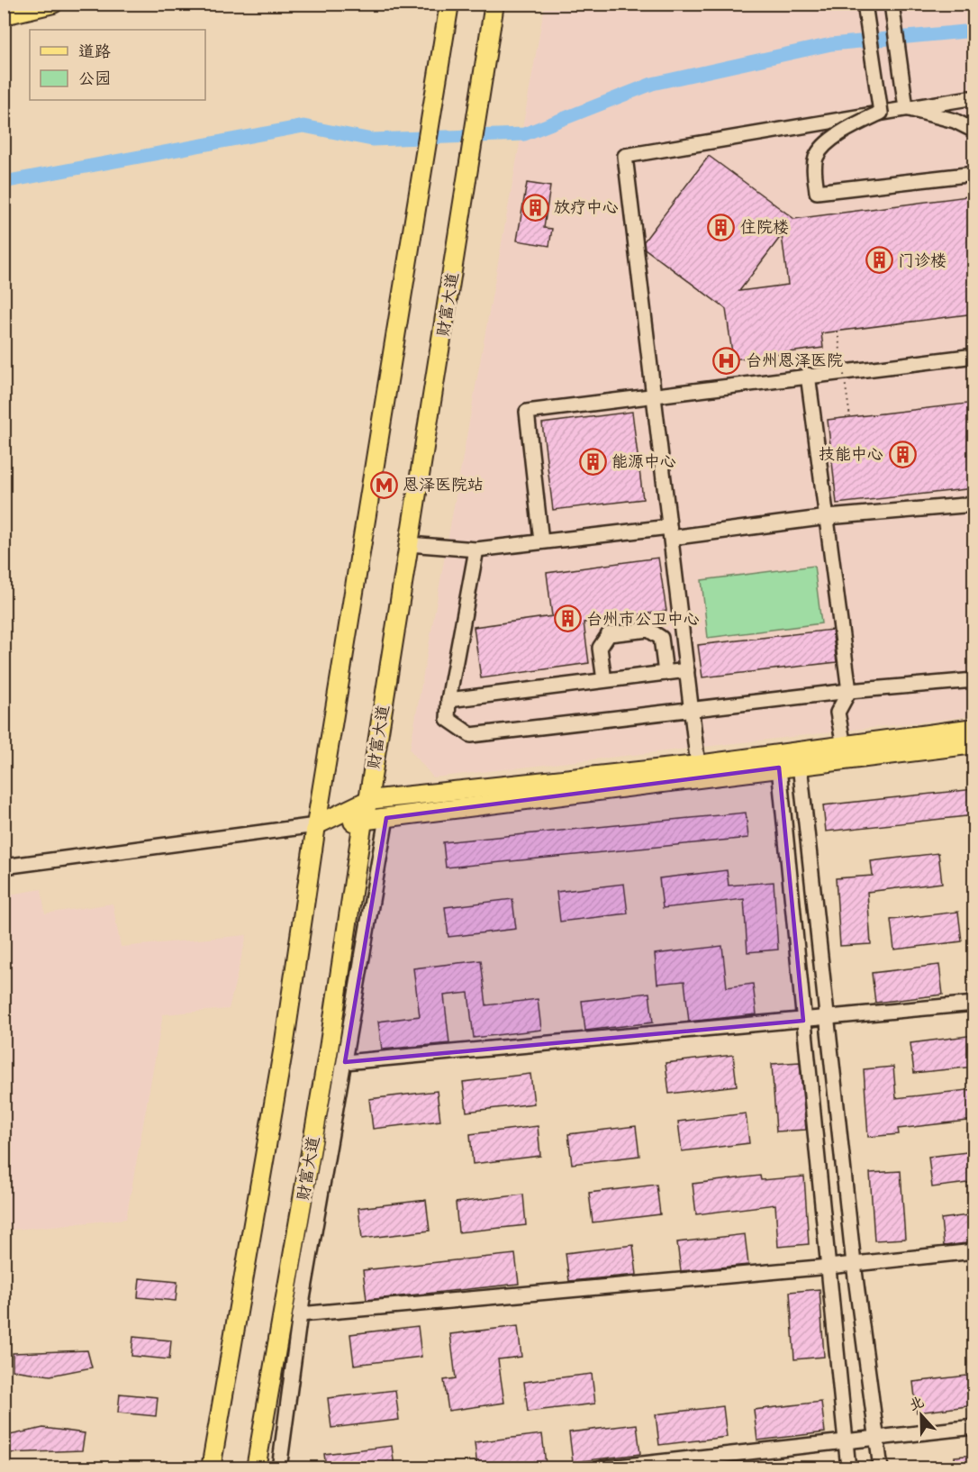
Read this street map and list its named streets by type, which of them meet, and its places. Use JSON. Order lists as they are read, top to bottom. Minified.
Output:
{"streets":{"main road":["财富大道"]},"places":{"building":["放疗中心","住院楼","门诊楼","技能中心","能源中心","台州市公卫中心"],"hospital":["台州恩泽医院"],"metro station":["恩泽医院站"]},"legend":["道路","公园"],"north":"top"}
